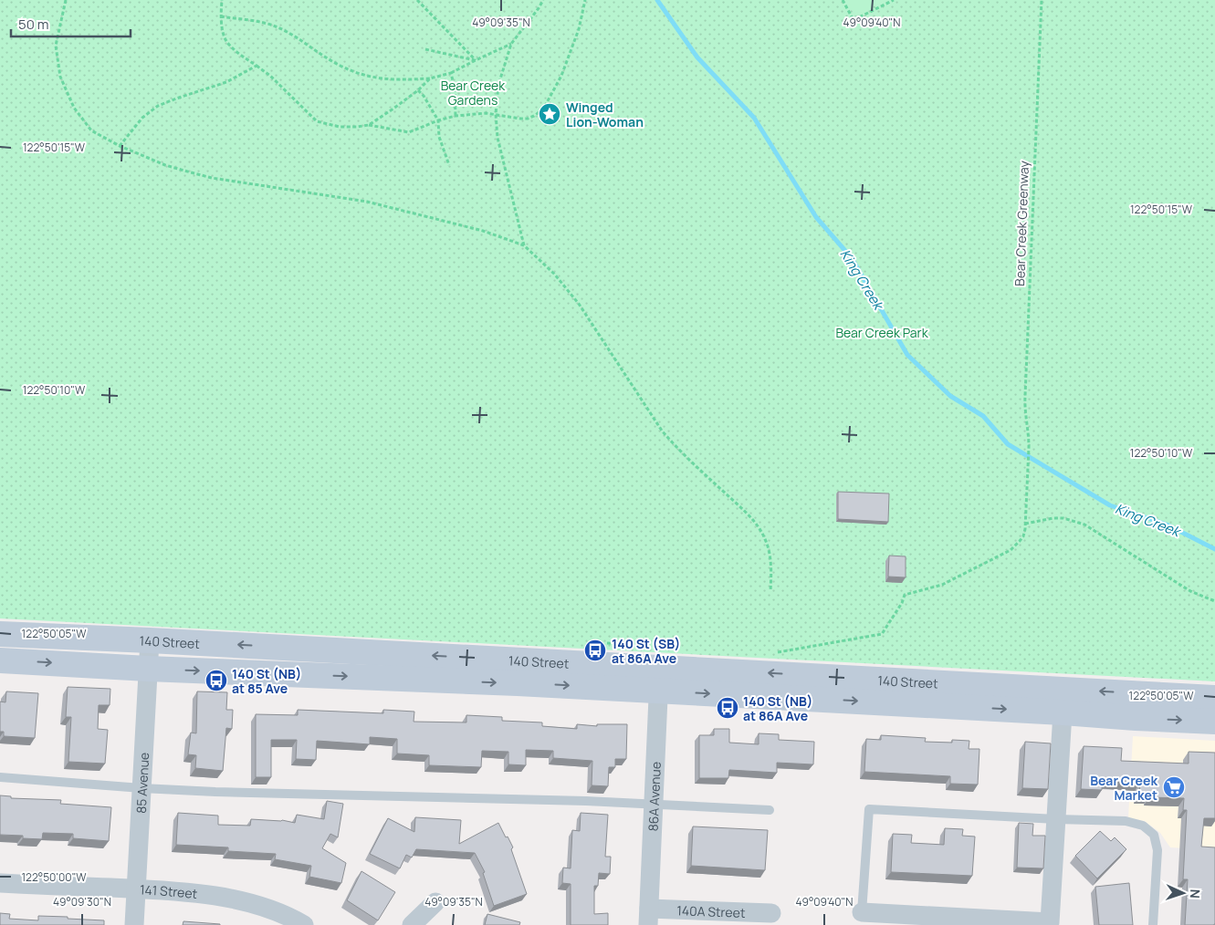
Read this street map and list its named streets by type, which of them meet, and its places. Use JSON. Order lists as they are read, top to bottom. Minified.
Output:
{"streets":{"main road":["140 Street"],"street":["85 Avenue","86A Avenue","141 Street","140A Street"],"path":["Bear Creek Greenway"]},"crossings":[["140 Street","85 Avenue"],["140 Street","86A Avenue"],["85 Avenue","141 Street"],["86A Avenue","140A Street"]],"water":["King Creek"],"parks":["Bear Creek Gardens","Bear Creek Park"],"places":{"place":["Winged Lion-Woman"],"bus stop":["140 St (SB) at 86A Ave","140 St (NB) at 85 Ave","140 St (NB) at 86A Ave"],"supermarket":["Bear Creek Market"]},"scale_bar":"50 m","north":"right","coordinates":["49°09'35\"N","49°09'40\"N","122°50'15\"W","122°50'10\"W","122°50'05\"W","122°50'00\"W","49°09'30\"N"]}
